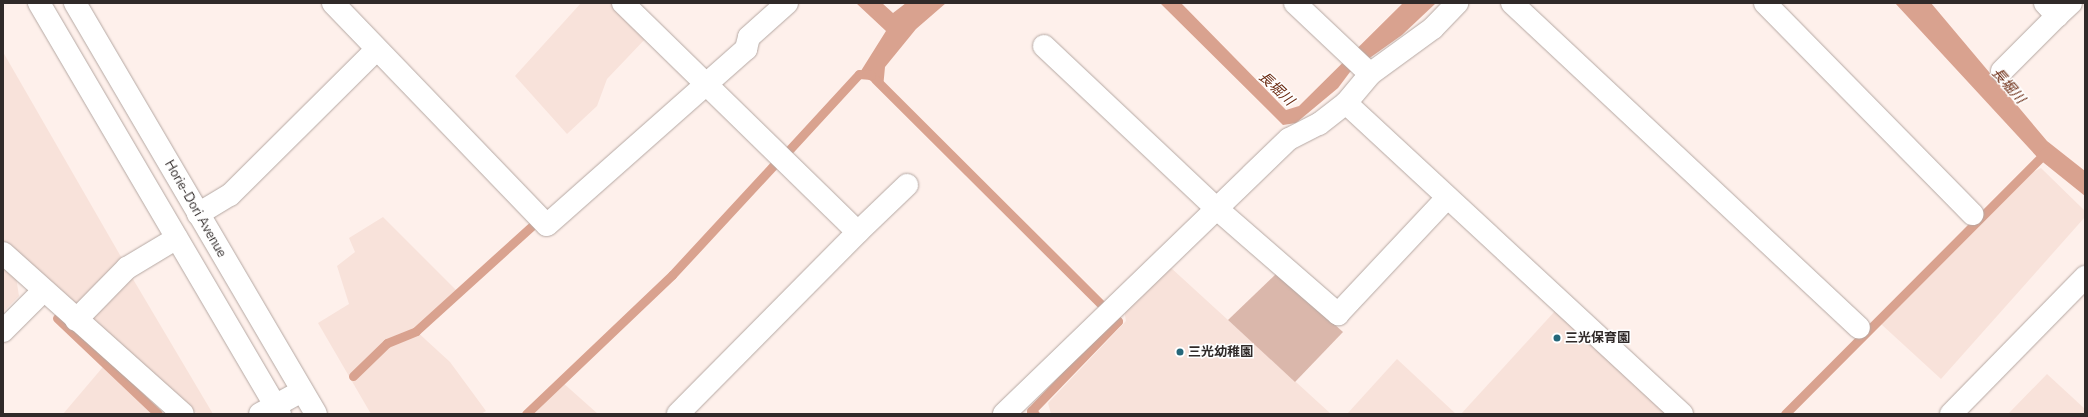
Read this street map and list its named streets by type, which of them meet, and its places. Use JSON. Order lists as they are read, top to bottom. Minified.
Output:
{"streets":{"main road":["Horie-Dori Avenue"]},"water":["長堀川"],"places":["三光保育園","三光幼稚園"]}
